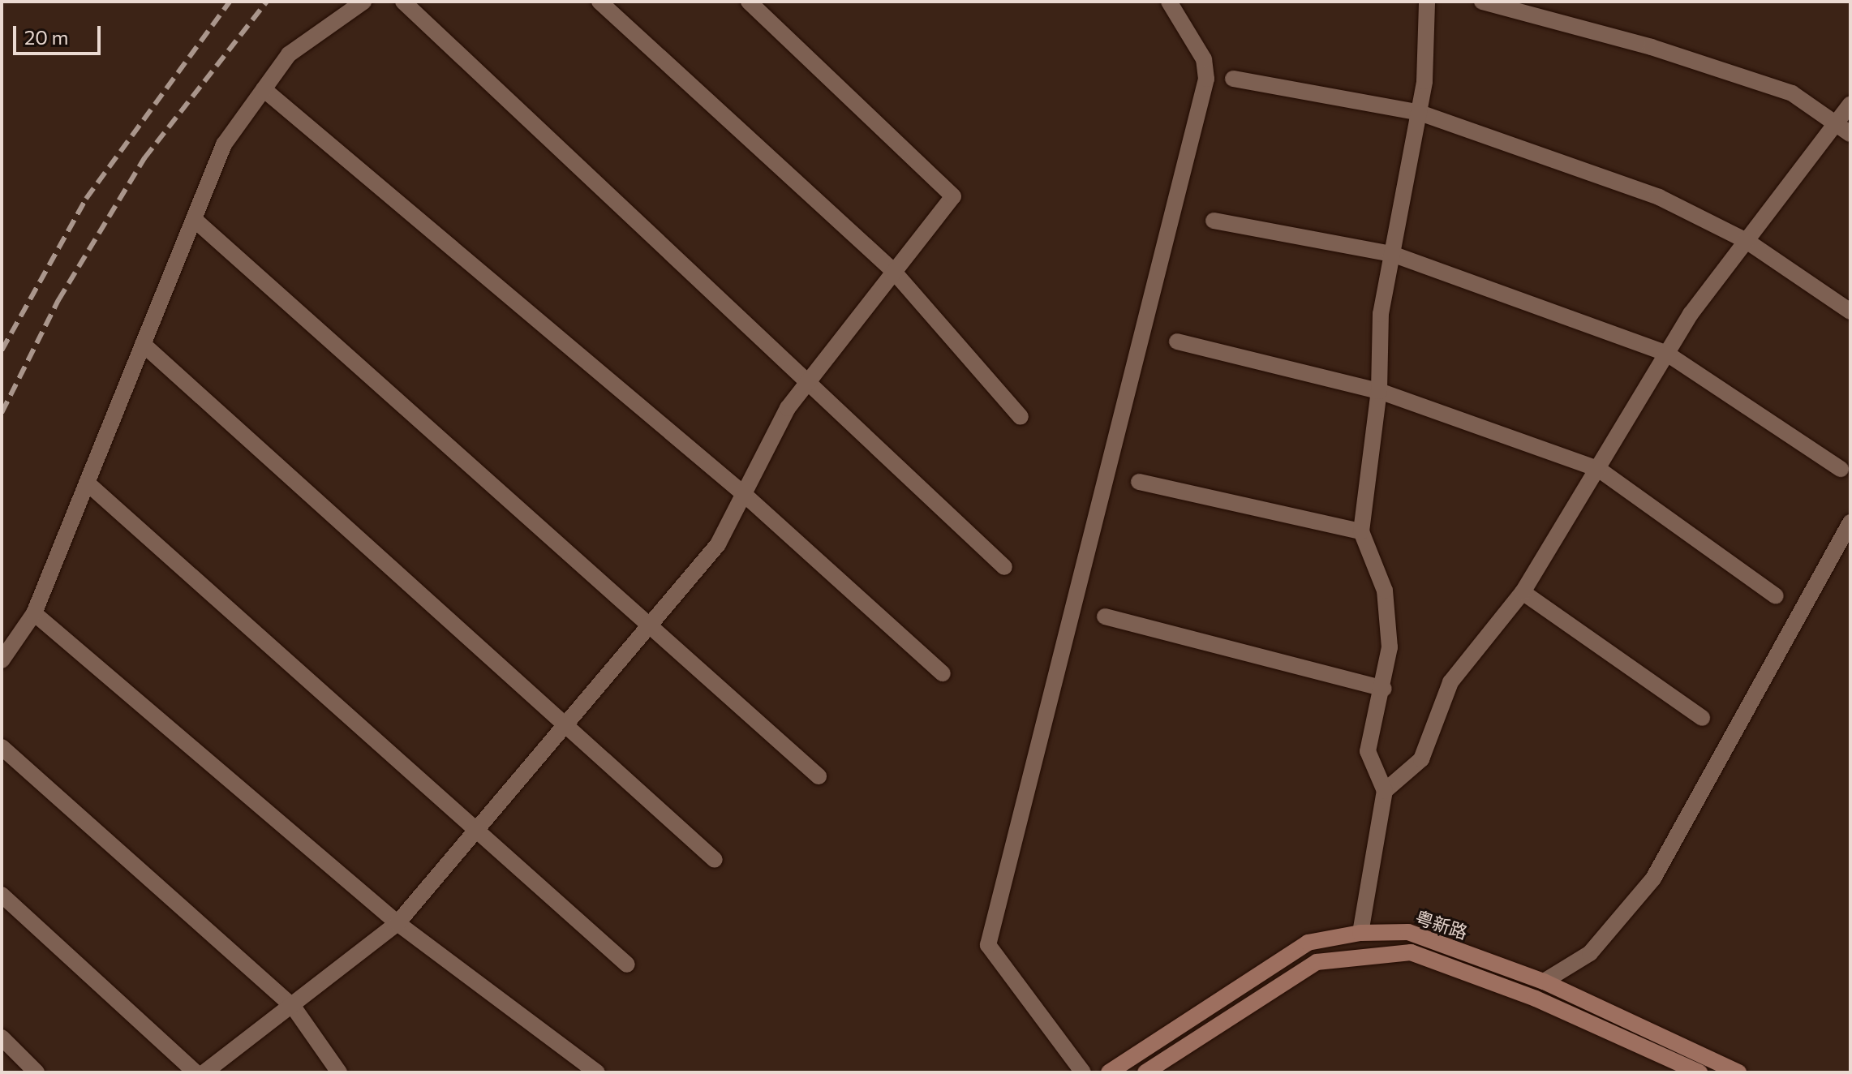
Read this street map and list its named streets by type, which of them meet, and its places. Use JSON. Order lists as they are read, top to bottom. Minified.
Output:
{"streets":{"street":["粤新路"]},"scale_bar":"20 m"}
